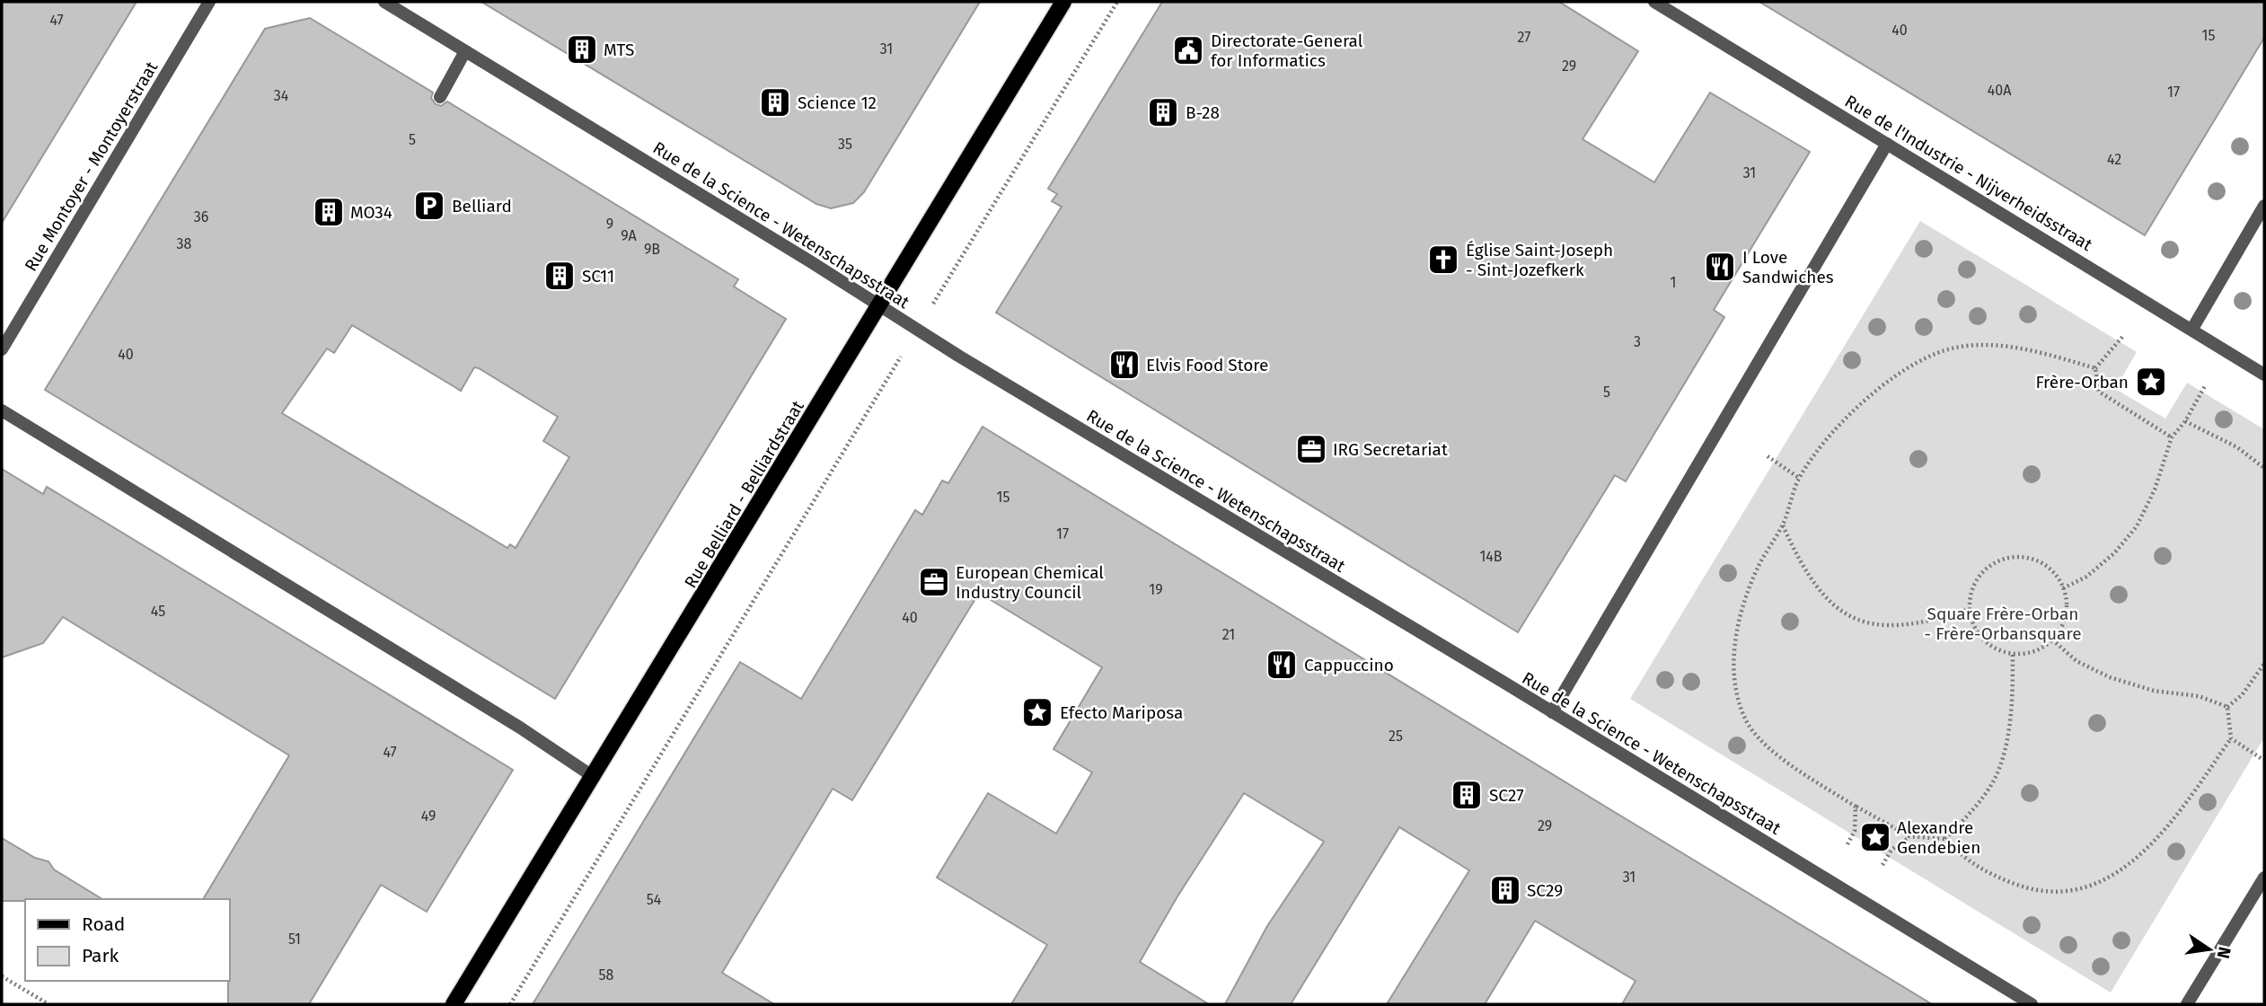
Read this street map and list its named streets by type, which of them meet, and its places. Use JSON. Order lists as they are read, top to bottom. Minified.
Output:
{"streets":{"main road":["Rue Belliard - Belliardstraat"],"street":["Rue Montoyer - Montoyerstraat","Rue de l'Industrie - Nijverheidsstraat","Rue de la Science - Wetenschapsstraat"]},"crossings":[["Rue de la Science - Wetenschapsstraat","Rue Belliard - Belliardstraat"]],"parks":["Square Frère-Orban - Frère-Orbansquare"],"places":{"building":["MTS","Science 12","B-28","MO34","SC11","SC27","SC29"],"public building":["Directorate-General for Informatics"],"parking":["Belliard"],"church":["Église Saint-Joseph - Sint-Jozefkerk"],"restaurant":["I Love Sandwiches","Elvis Food Store","Cappuccino"],"place":["Frère-Orban","Efecto Mariposa","Alexandre Gendebien"],"office":["IRG Secretariat","European Chemical Industry Council"]},"house_numbers":["47","40","15","27","31","29","40A","17","34","5","35","42","31","36","9","9A","38","9B","1","3","40","5","15","17","14B","19","45","40","21","25","47","49","29","31","54","51","58"],"legend":["Road","Park"],"north":"right"}
